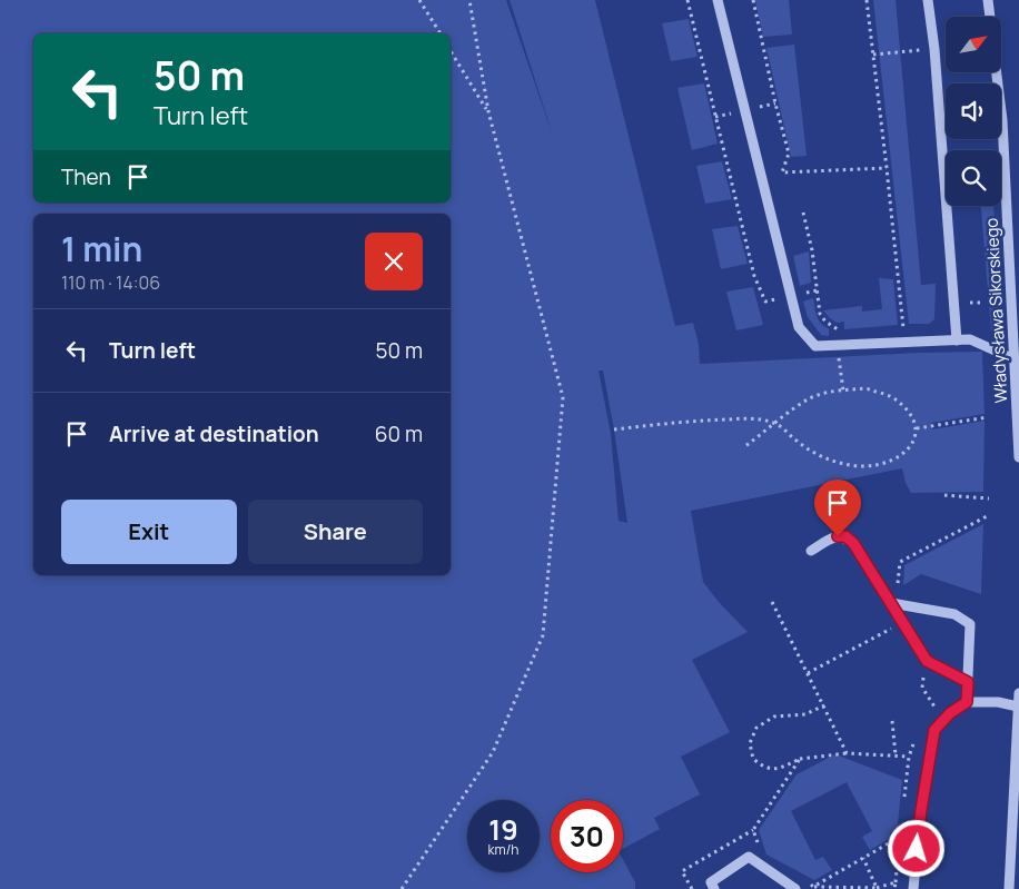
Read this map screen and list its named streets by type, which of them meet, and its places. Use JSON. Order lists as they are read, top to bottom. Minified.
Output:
{"streets":{"street":["Władysława Sikorskiego"]},"north":"top right","page":{"turn":["50 m","Turn left"],"then":"Then","heading":["1 min","110 m · 14:06"],"list":[{"name":"Turn left","value":"50 m"},{"name":"Arrive at destination","value":"60 m"}],"buttons":["Exit","Share"],"speed":"19 km/h","limit":"30"}}
